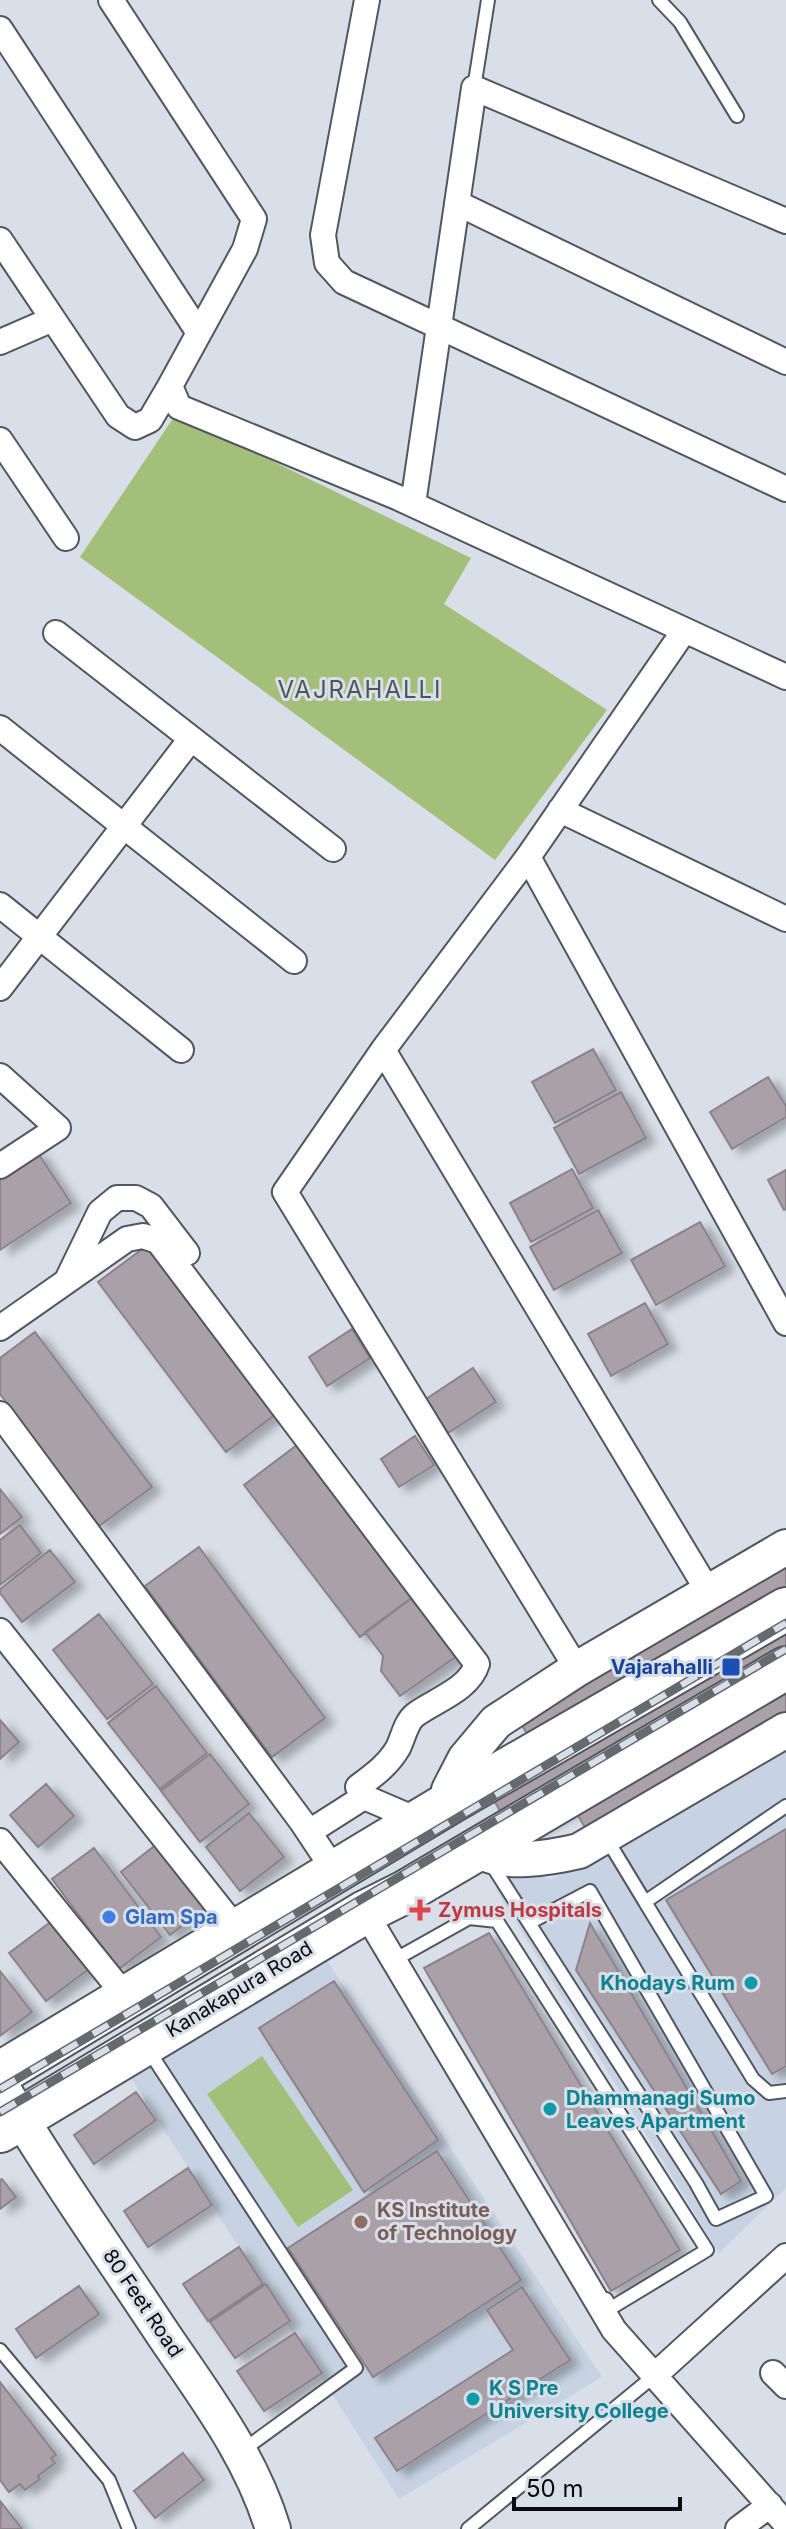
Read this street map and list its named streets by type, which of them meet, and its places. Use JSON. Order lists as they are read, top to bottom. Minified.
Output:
{"streets":{"highway":["Kanakapura Road"],"main road":["80 Feet Road"]},"crossings":[["Kanakapura Road","80 Feet Road"]],"districts":["VAJRAHALLI"],"places":{"transit":["Vajarahalli"],"health":["Zymus Hospitals"],"other":["Glam Spa","Khodays Rum","Dhammanagi Sumo Leaves Apartment","KS Institute of Technology","K S Pre University College"]},"scale_bar":"50 m"}
